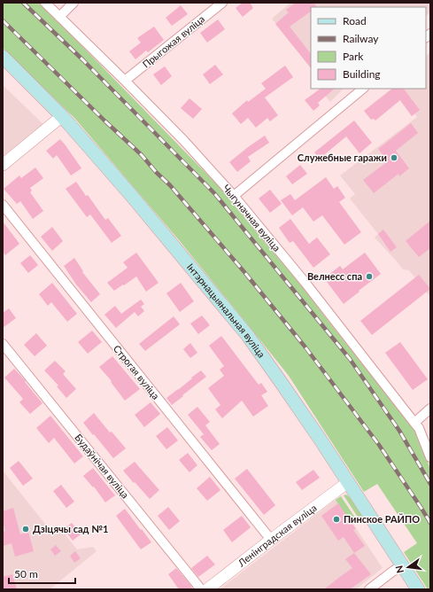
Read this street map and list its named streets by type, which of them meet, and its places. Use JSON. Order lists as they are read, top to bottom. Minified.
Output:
{"streets":{"main road":["Інтэрнацыянальная вуліца"],"street":["Прыгожая вуліца","Чыгуначная вуліца","Строгая вуліца","Будаўнічая вуліца","Ленінградская вуліца"]},"crossings":[["Прыгожая вуліца","Чыгуначная вуліца"],["Інтэрнацыянальная вуліца","Ленінградская вуліца"],["Строгая вуліца","Ленінградская вуліца"]],"places":["Служебные гаражи","Велнесс спа","Пинское РАЙПО","Дзіцячы сад №1"],"legend":["Road","Railway","Park","Building"],"scale_bar":"50 m","north":"left"}
